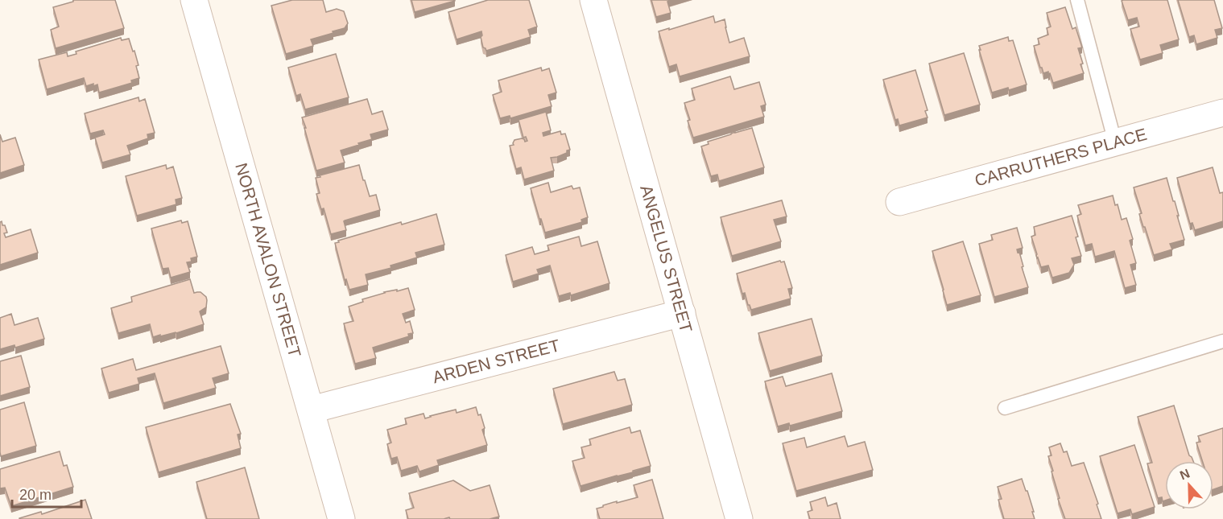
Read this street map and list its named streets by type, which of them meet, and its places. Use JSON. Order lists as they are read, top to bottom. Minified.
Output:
{"streets":{"street":["CARRUTHERS PLACE","NORTH AVALON STREET","ANGELUS STREET","ARDEN STREET"]},"crossings":[["NORTH AVALON STREET","ARDEN STREET"],["ANGELUS STREET","ARDEN STREET"]],"scale_bar":"20 m","north":"top"}
